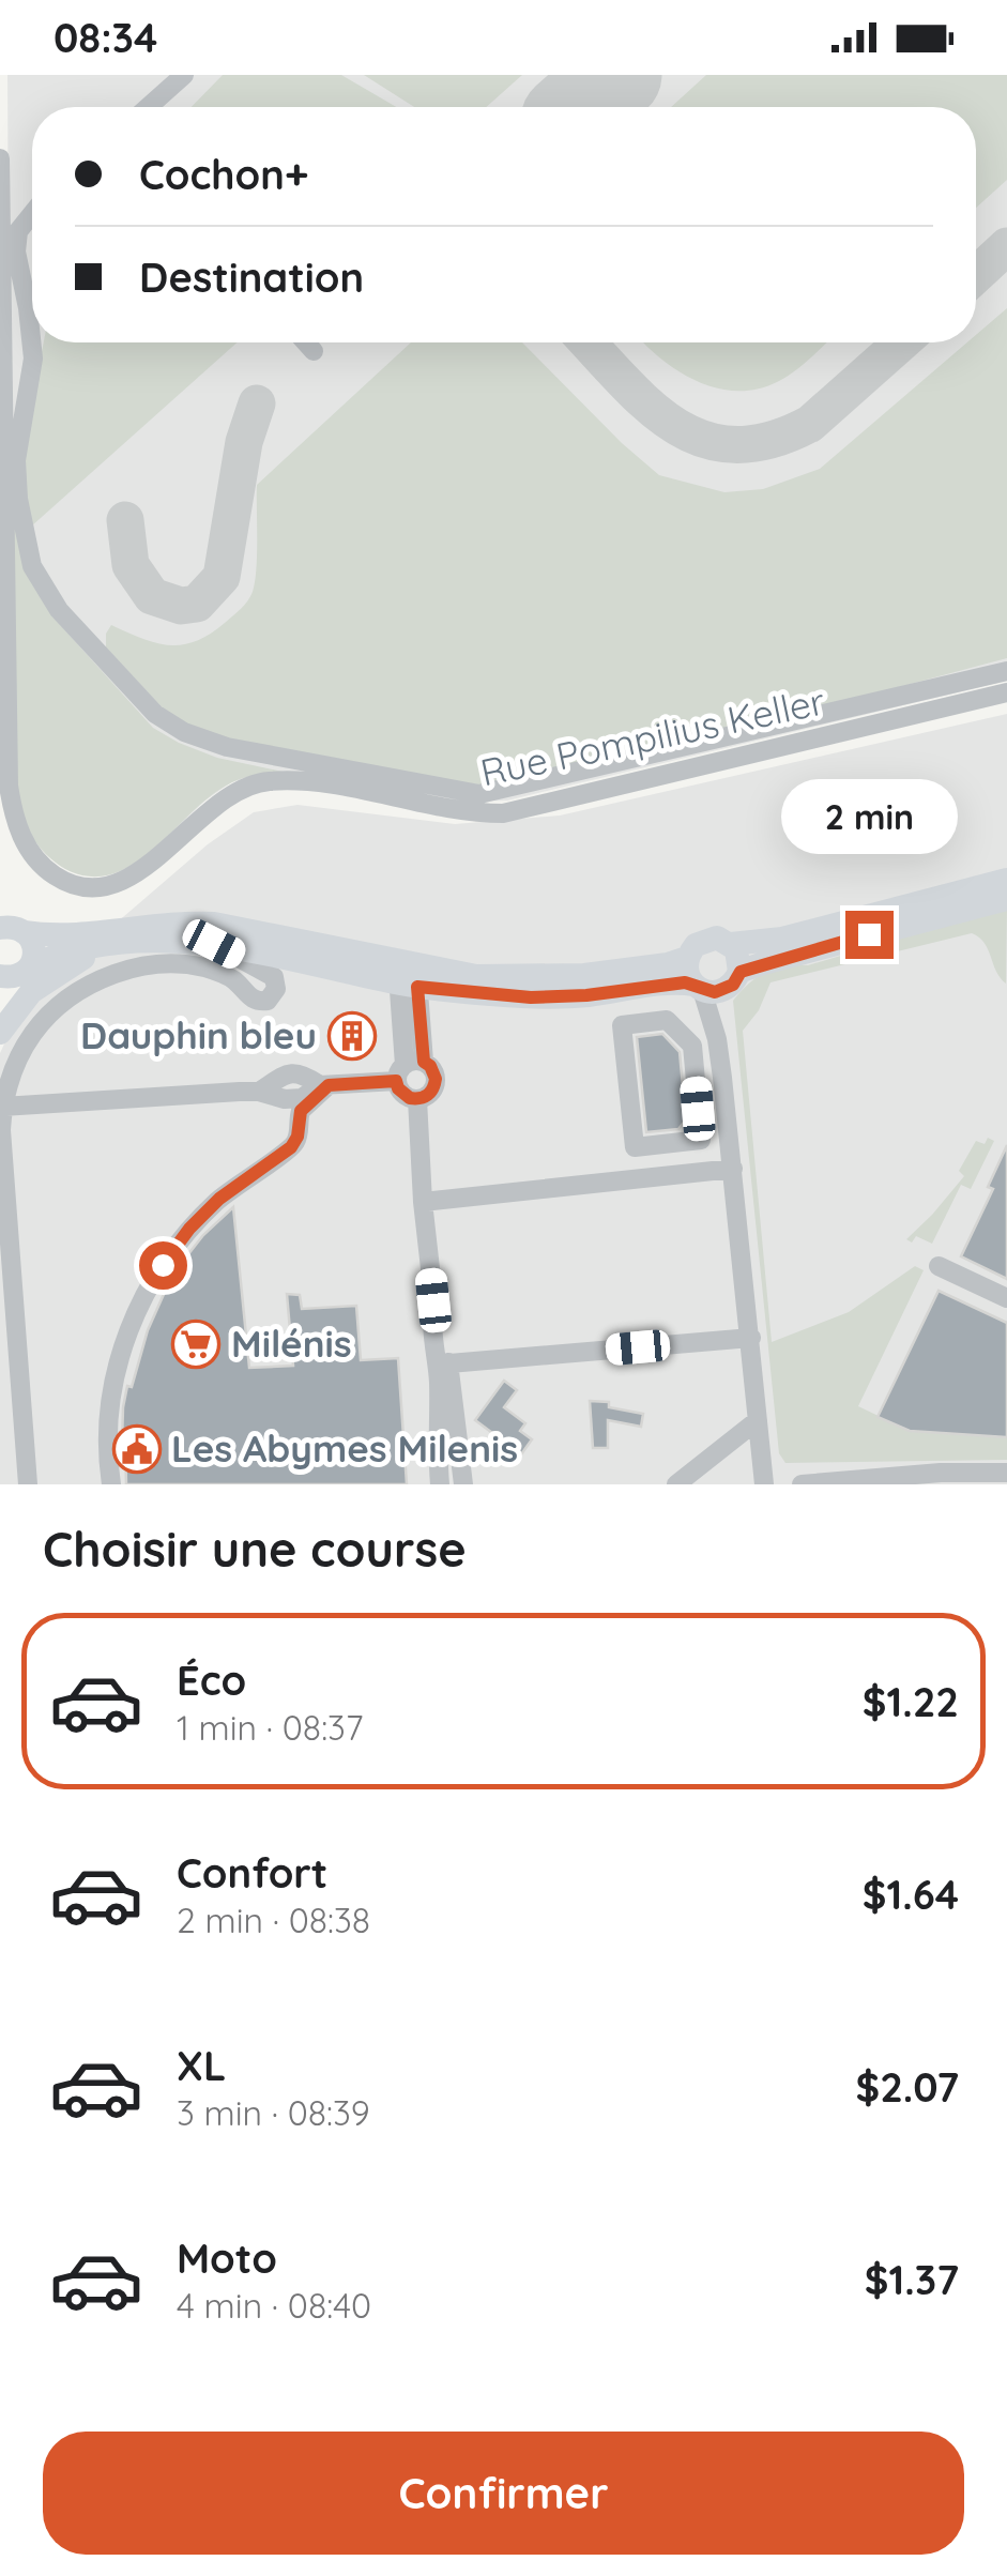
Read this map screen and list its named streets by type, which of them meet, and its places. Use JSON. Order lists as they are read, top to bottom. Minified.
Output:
{"streets":{"street":["Rue Pompilius Keller"]},"places":{"building":["Dauphin bleu"],"supermarket":["Milénis"],"public building":["Les Abymes Milenis"]},"page":{"status":"08:34","banner":["Cochon+","Destination"],"bubble":"2 min","heading":"Choisir une course","list":[{"name":"Éco","note":"1 min · 08:37","value":"$1.22"},{"name":"Confort","note":"2 min · 08:38","value":"$1.64"},{"name":"XL","note":"3 min · 08:39","value":"$2.07"},{"name":"Moto","note":"4 min · 08:40","value":"$1.37"}],"buttons":"Confirmer"}}
